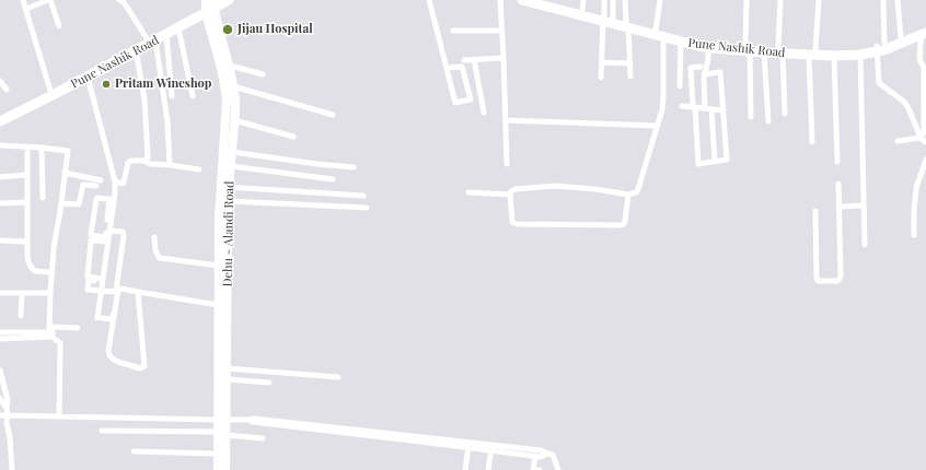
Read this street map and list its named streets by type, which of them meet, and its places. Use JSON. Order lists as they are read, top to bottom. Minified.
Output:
{"streets":{"highway":["Pune Nashik Road"],"main road":["Dehu - Alandi Road"]},"crossings":[["Pune Nashik Road","Dehu - Alandi Road"]],"places":["Jijau Hospital","Pritam Wineshop"]}
